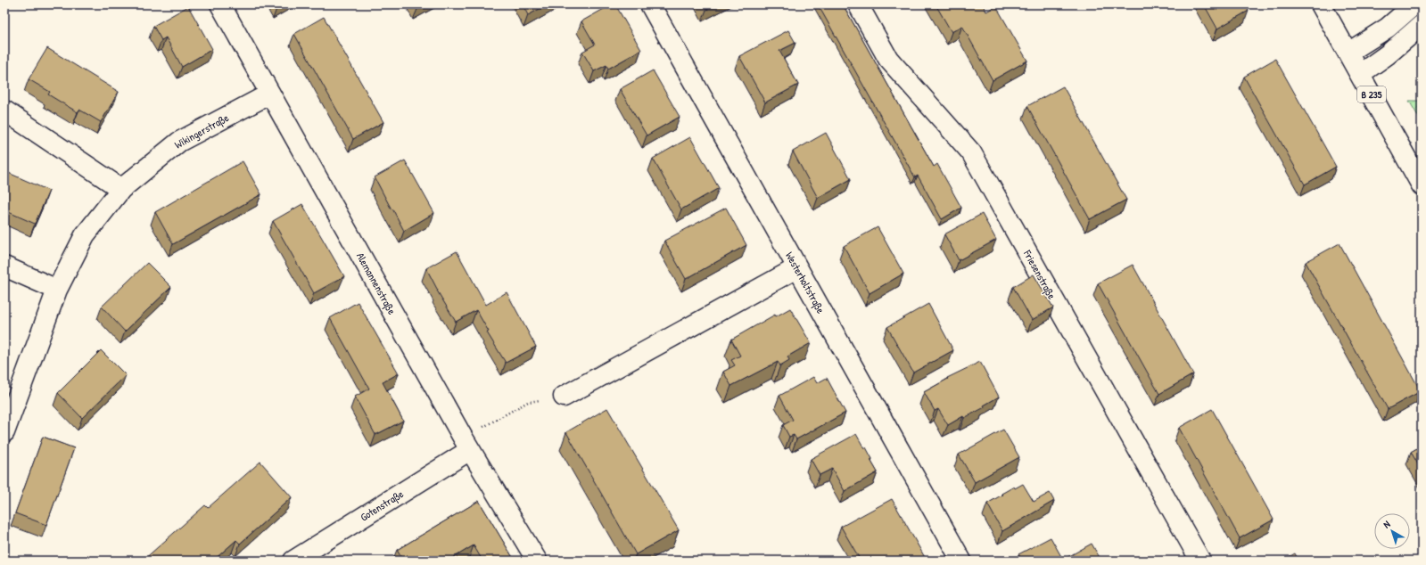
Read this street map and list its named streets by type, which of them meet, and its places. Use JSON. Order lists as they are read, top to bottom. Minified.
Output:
{"streets":{"street":["B 235","Wikingerstraße","Friesenstraße","Westerholtstraße","Alemannenstraße","Gotenstraße"]},"crossings":[["Wikingerstraße","Alemannenstraße"],["Alemannenstraße","Gotenstraße"]],"north":"top left"}
